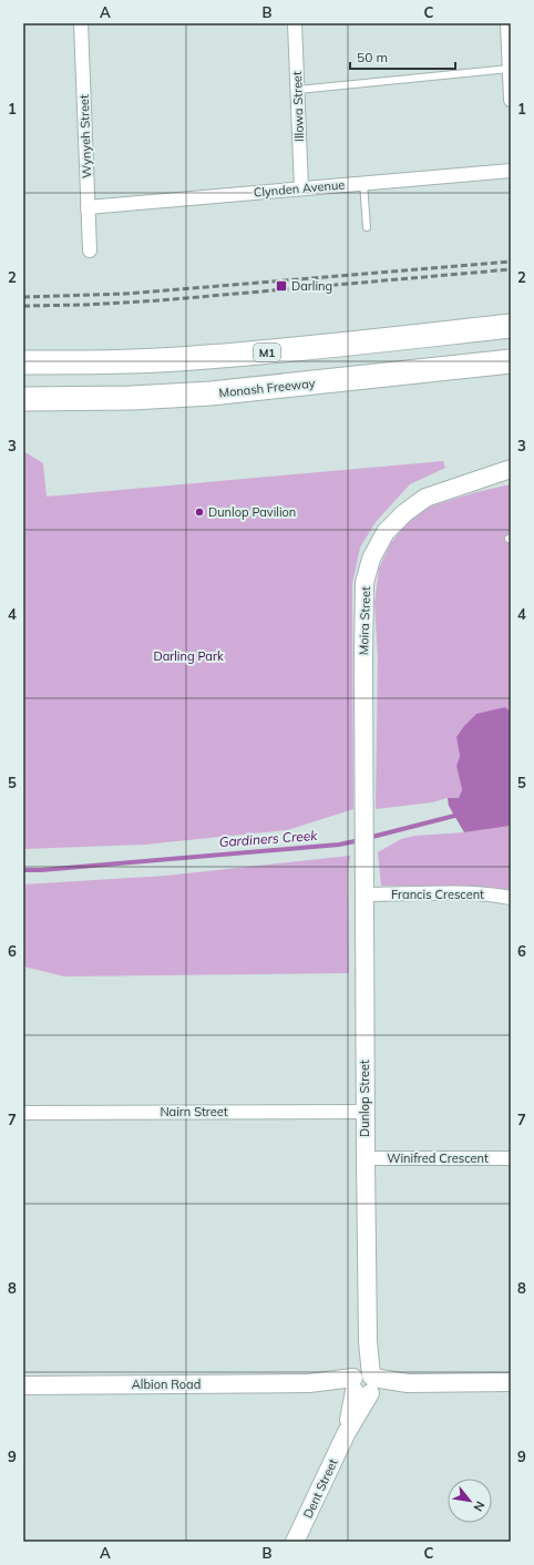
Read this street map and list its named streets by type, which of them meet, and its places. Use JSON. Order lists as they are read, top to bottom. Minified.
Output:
{"streets":{"highway":["M1","Monash Freeway"],"main road":["Moira Street","Dunlop Street","Albion Road","Dent Street"],"street":["Illowa Street","Wynyeh Street","Clynden Avenue","Francis Crescent","Nairn Street","Winifred Crescent"]},"crossings":[["Illowa Street","Clynden Avenue"],["Wynyeh Street","Clynden Avenue"],["Moira Street","Dunlop Street"],["Francis Crescent","Dunlop Street"],["Dunlop Street","Nairn Street"],["Dunlop Street","Winifred Crescent"],["Dunlop Street","Albion Road"],["Dunlop Street","Dent Street"],["Albion Road","Dent Street"]],"water":["Gardiners Creek"],"parks":["Darling Park"],"places":{"transit":["Darling"],"other":["Dunlop Pavilion"]},"scale_bar":"50 m","north":"bottom right","grid":{"columns":["A","B","C"],"rows":["1","2","3","4","5","6","7","8","9"]}}
